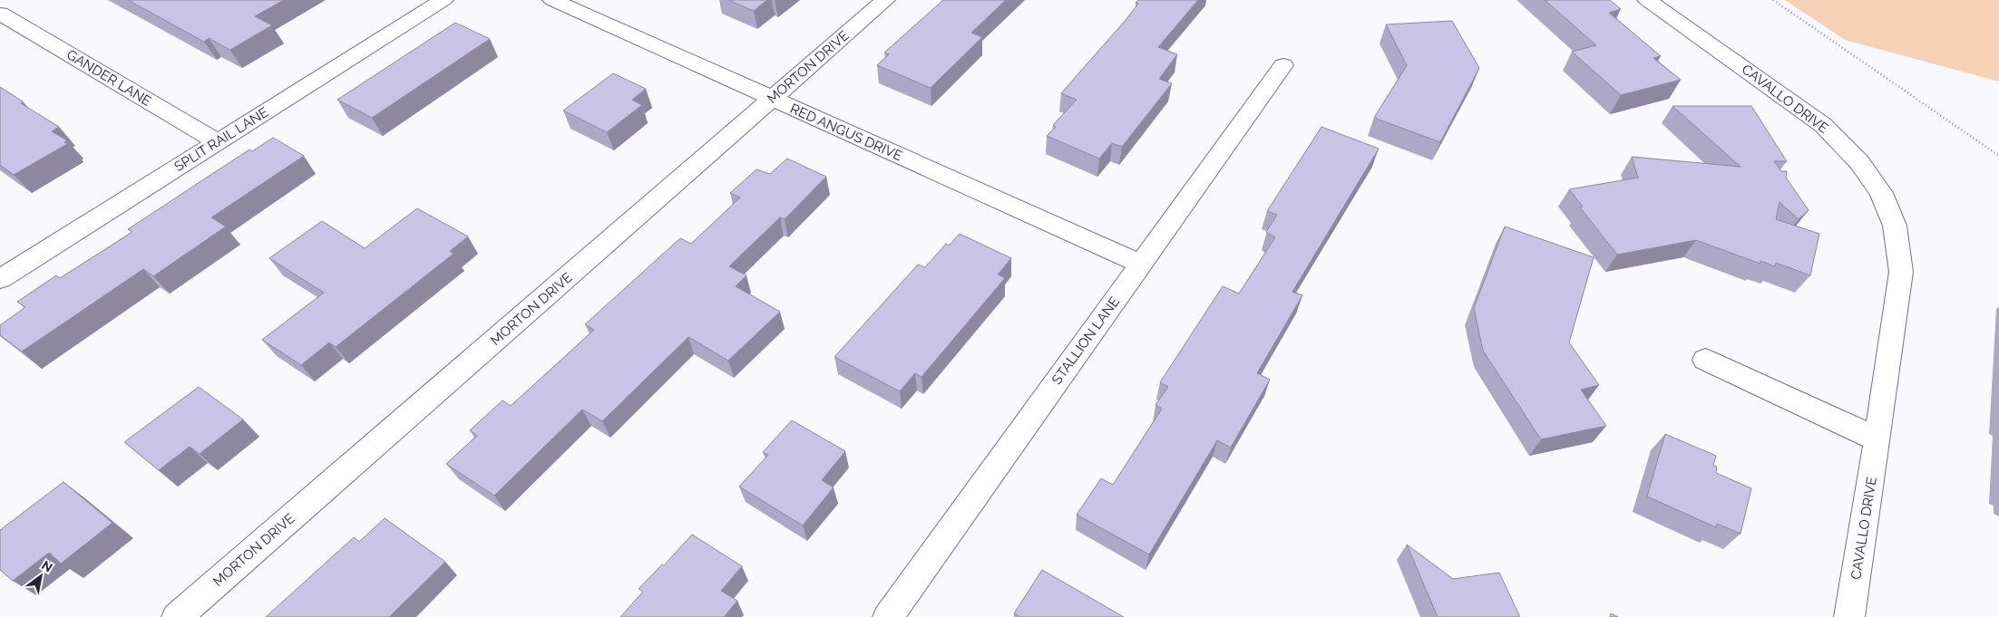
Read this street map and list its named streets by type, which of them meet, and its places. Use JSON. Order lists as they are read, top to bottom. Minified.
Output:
{"streets":{"street":["MORTON DRIVE","GANDER LANE","CAVALLO DRIVE","RED ANGUS DRIVE","SPLIT RAIL LANE","STALLION LANE"]},"crossings":[["MORTON DRIVE","RED ANGUS DRIVE"],["GANDER LANE","SPLIT RAIL LANE"],["RED ANGUS DRIVE","STALLION LANE"]],"north":"top right"}
